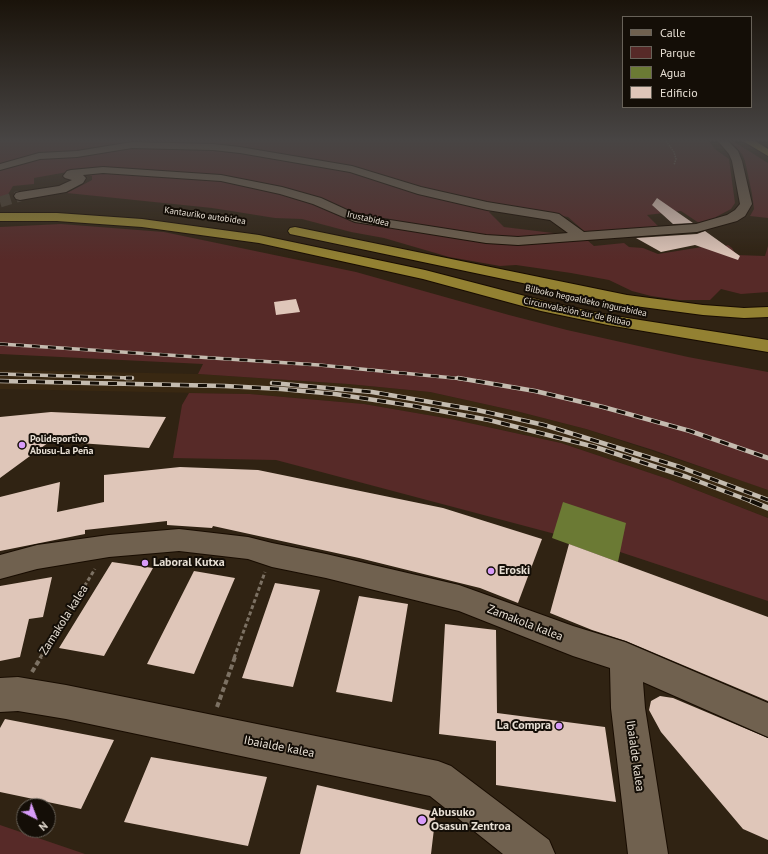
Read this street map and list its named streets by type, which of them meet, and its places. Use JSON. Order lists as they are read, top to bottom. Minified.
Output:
{"streets":{"highway":["Kantauriko autobidea","Bilboko hegoaldeko ingurabidea","Circunvalación sur de Bilbao"],"street":["Irustabidea","Zamakola kalea","Ibaialde kalea"]},"crossings":[["Kantauriko autobidea","Circunvalación sur de Bilbao"],["Zamakola kalea","Ibaialde kalea"]],"places":["Polideportivo Abusu-La Peña","Laboral Kutxa","Eroski","La Compra","Abusuko Osasun Zentroa"],"legend":["Calle","Parque","Agua","Edificio"],"north":"bottom right"}
